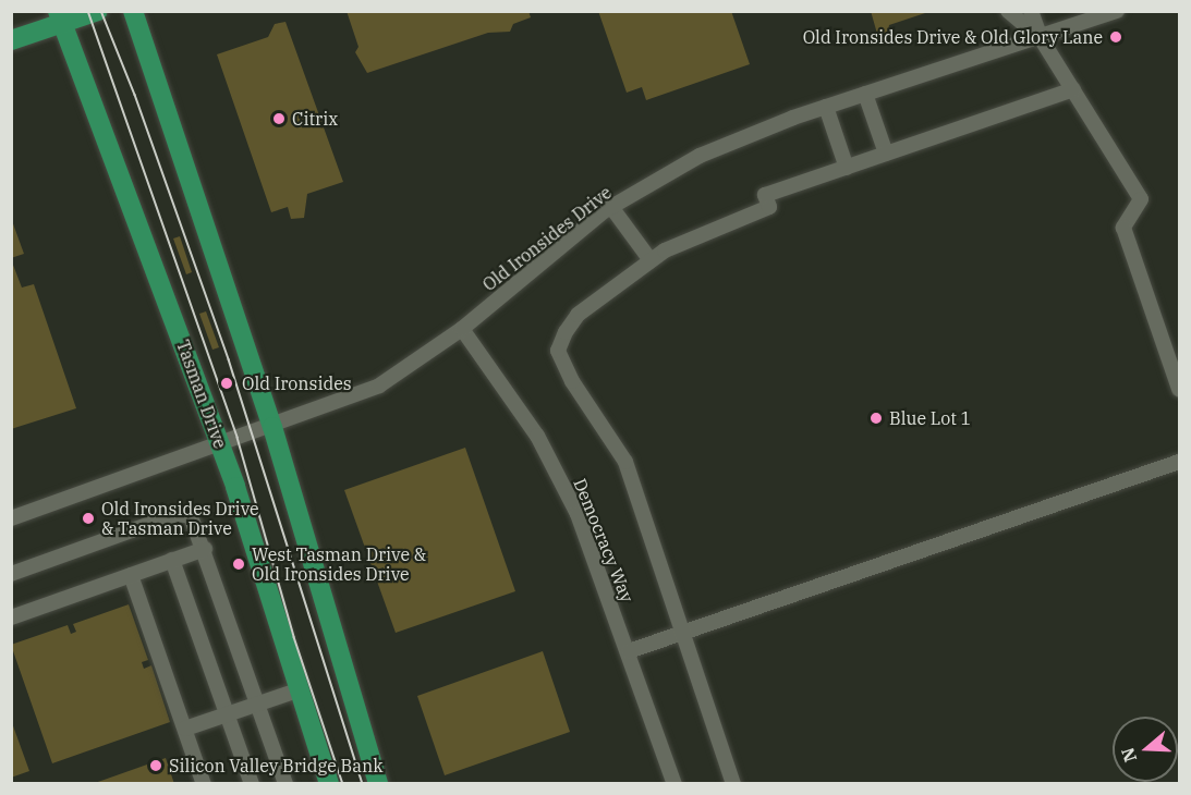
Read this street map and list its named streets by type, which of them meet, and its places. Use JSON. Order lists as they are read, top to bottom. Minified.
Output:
{"streets":{"main road":["Tasman Drive"],"street":["Old Ironsides Drive","Democracy Way"]},"crossings":[["Old Ironsides Drive","Tasman Drive"],["Old Ironsides Drive","Democracy Way"]],"places":["Old Ironsides Drive & Old Glory Lane","Citrix","Old Ironsides","Blue Lot 1","Old Ironsides Drive & Tasman Drive","West Tasman Drive & Old Ironsides Drive","Silicon Valley Bridge Bank"],"north":"left"}
